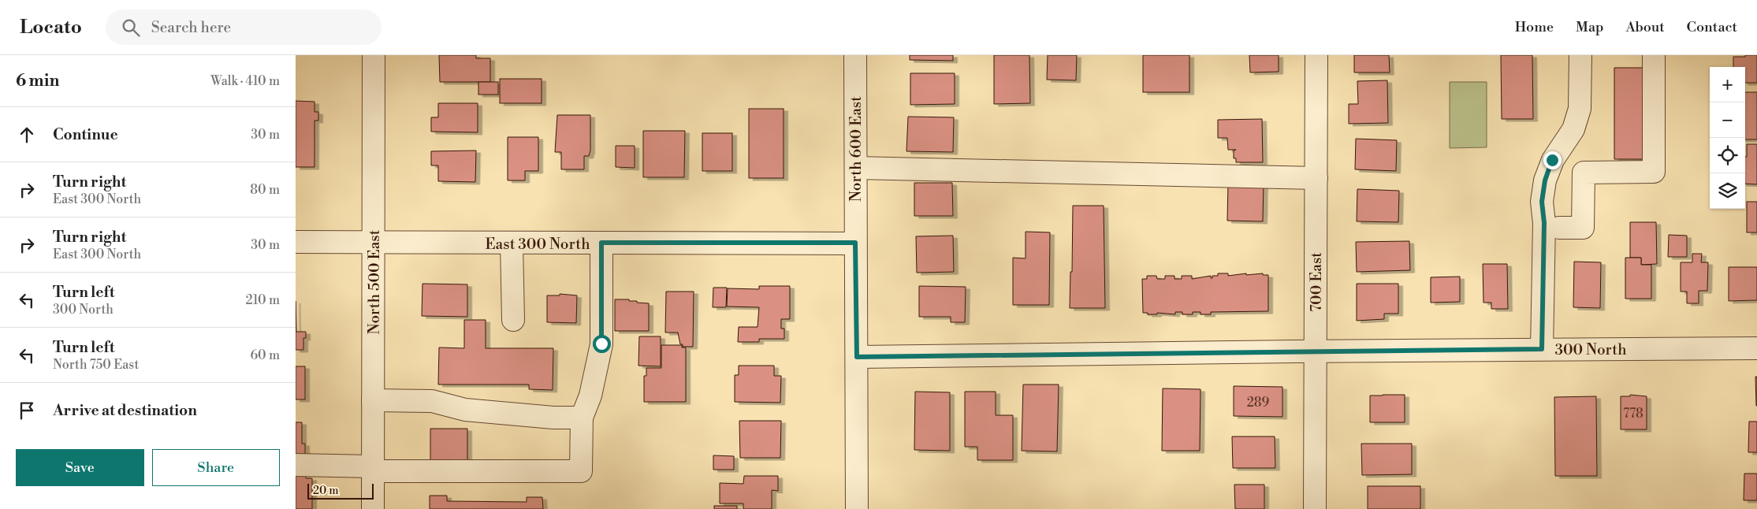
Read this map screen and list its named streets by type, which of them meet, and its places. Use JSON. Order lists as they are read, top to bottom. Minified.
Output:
{"streets":{"street":["North 600 East","East 300 North","North 500 East","700 East","300 North"]},"crossings":[["North 600 East","East 300 North"],["East 300 North","North 500 East"],["700 East","300 North"]],"house_numbers":["289","778"],"scale_bar":"20 m","page":{"header":"Locato","search":"Search here","nav":["Home","Map","About","Contact"],"heading":["6 min","Walk · 410 m"],"map_buttons":["+","−"],"list":[["Continue","30 m"],["Turn right","East 300 North","80 m"],["Turn right","East 300 North","30 m"],["Turn left","300 North","210 m"],["Turn left","North 750 East","60 m"],"Arrive at destination"],"buttons":["Save","Share"],"scale":"20 m"}}
